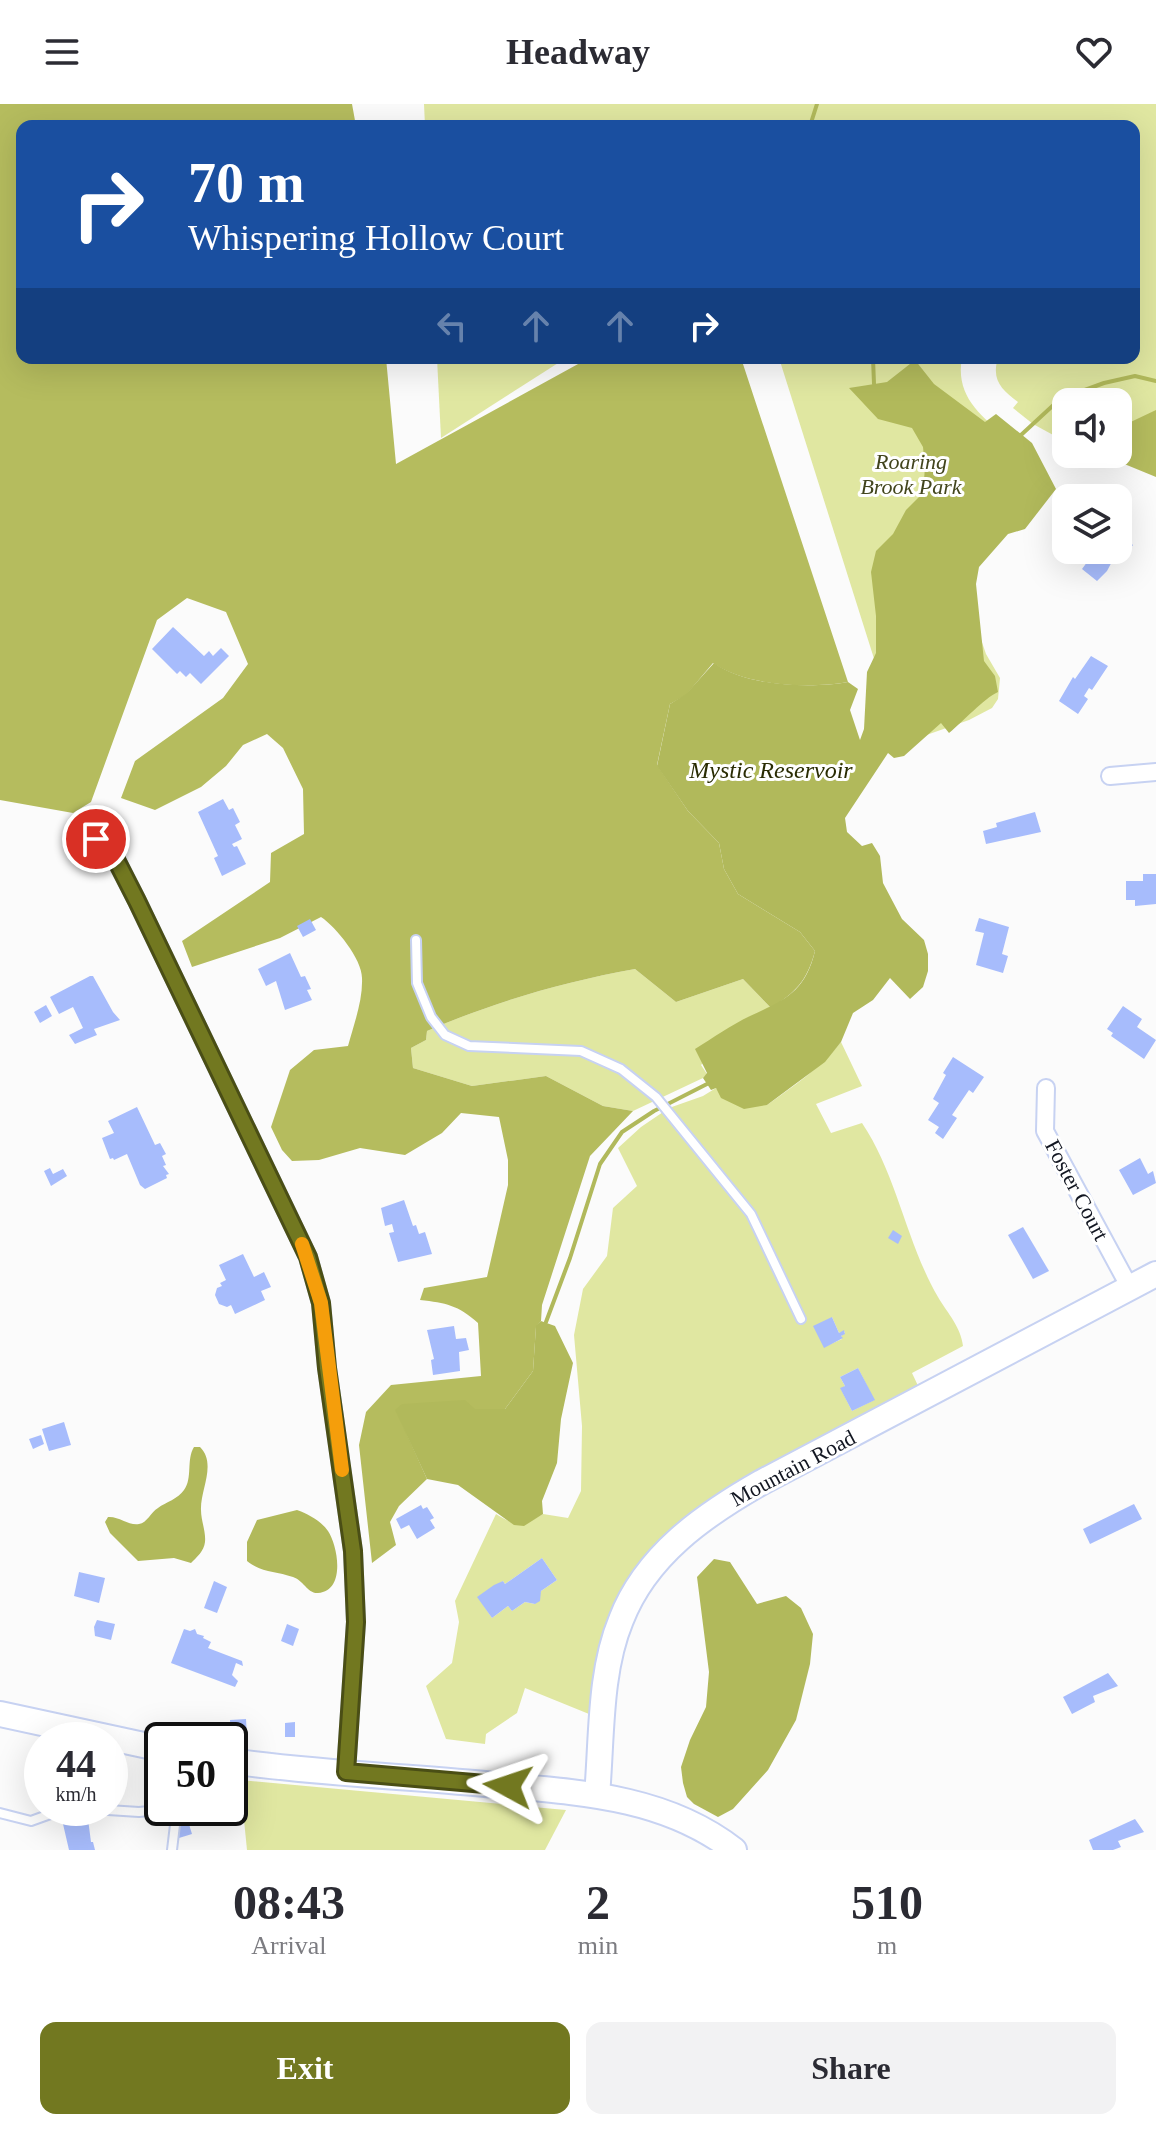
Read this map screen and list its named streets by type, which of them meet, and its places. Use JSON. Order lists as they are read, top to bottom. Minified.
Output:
{"streets":{"main road":["Mountain Road"],"street":["Foster Court"]},"crossings":[["Foster Court","Mountain Road"]],"water":["Mystic Reservoir"],"parks":["Roaring Brook Park"],"page":{"header":"Headway","turn":["70 m","Whispering Hollow Court"],"speed":"44 km/h","limit":"50","eta":["08:43","Arrival","2","min","510","m"],"buttons":["Exit","Share"]}}
